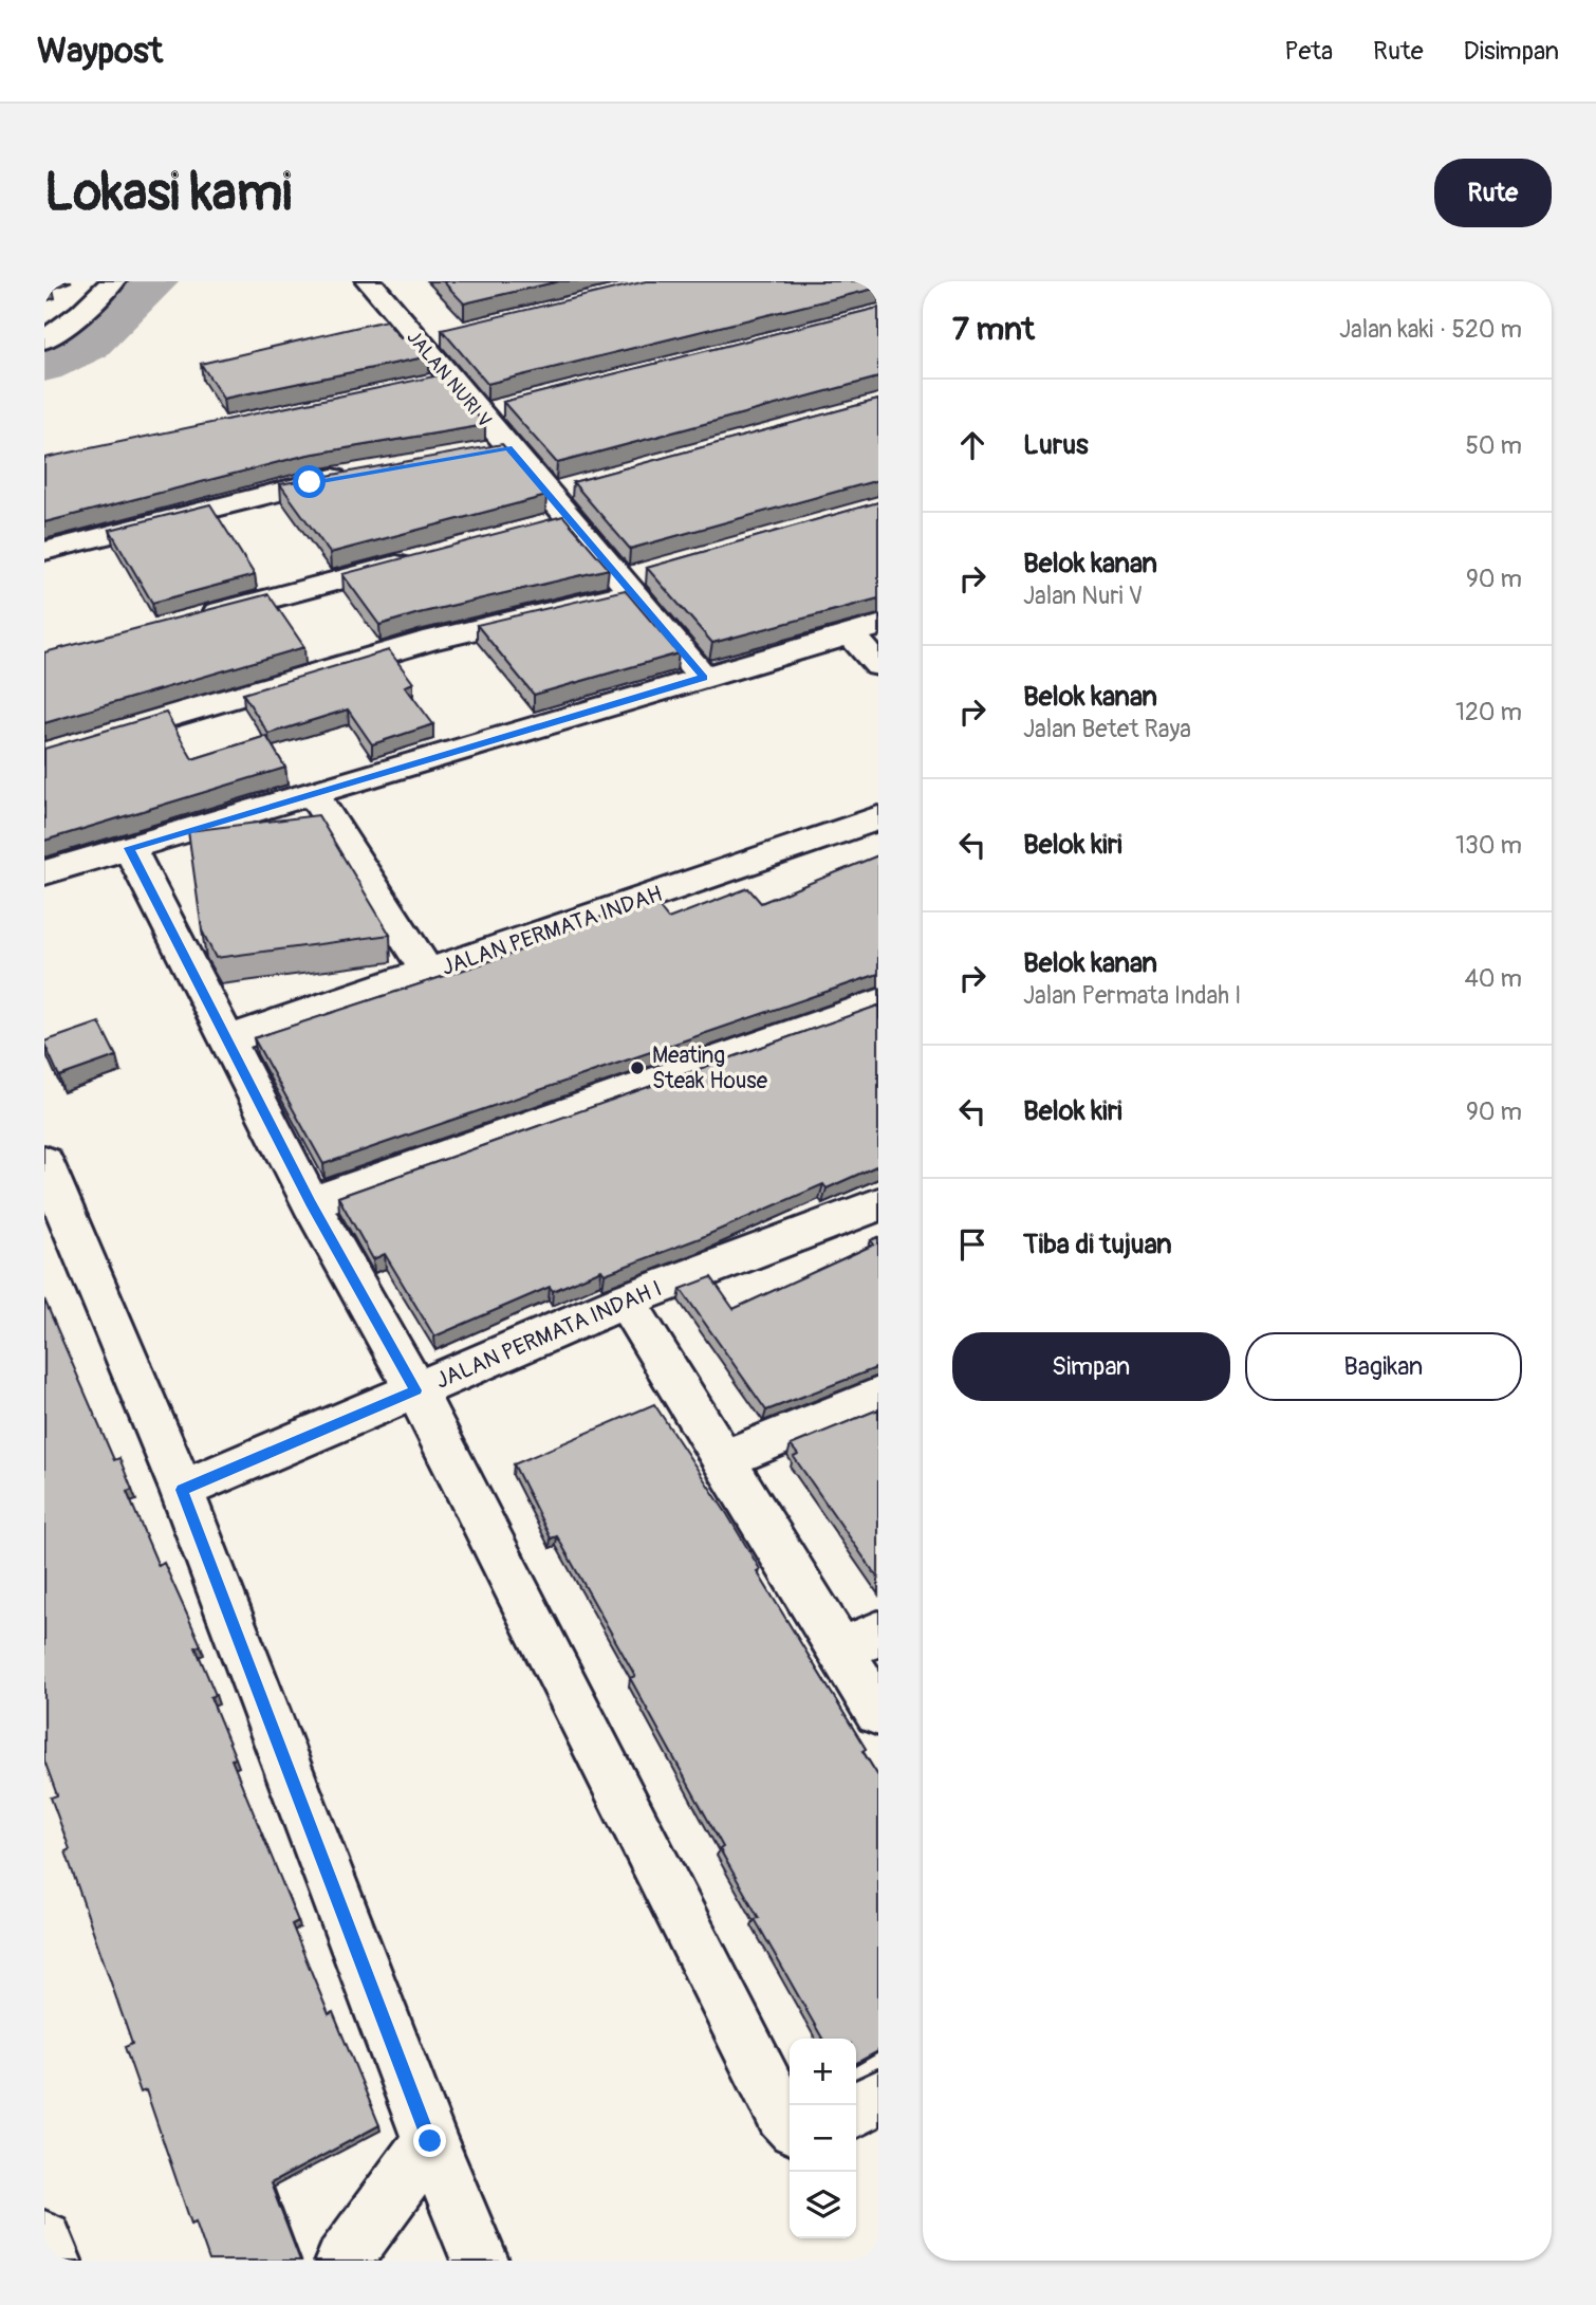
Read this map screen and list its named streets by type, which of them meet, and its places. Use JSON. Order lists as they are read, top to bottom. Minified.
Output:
{"streets":{"street":["JALAN NURI V","JALAN PERMATA INDAH","JALAN PERMATA INDAH I"]},"places":["Meating Steak House"],"page":{"header":"Waypost","nav":["Peta","Rute","Disimpan"],"buttons":["Rute",["Simpan","Bagikan"]],"title":"Lokasi kami","heading":["7 mnt","Jalan kaki · 520 m"],"list":[["Lurus","50 m"],["Belok kanan","Jalan Nuri V","90 m"],["Belok kanan","Jalan Betet Raya","120 m"],["Belok kiri","130 m"],["Belok kanan","Jalan Permata Indah I","40 m"],["Belok kiri","90 m"],"Tiba di tujuan"],"map_buttons":["+","−"]}}
